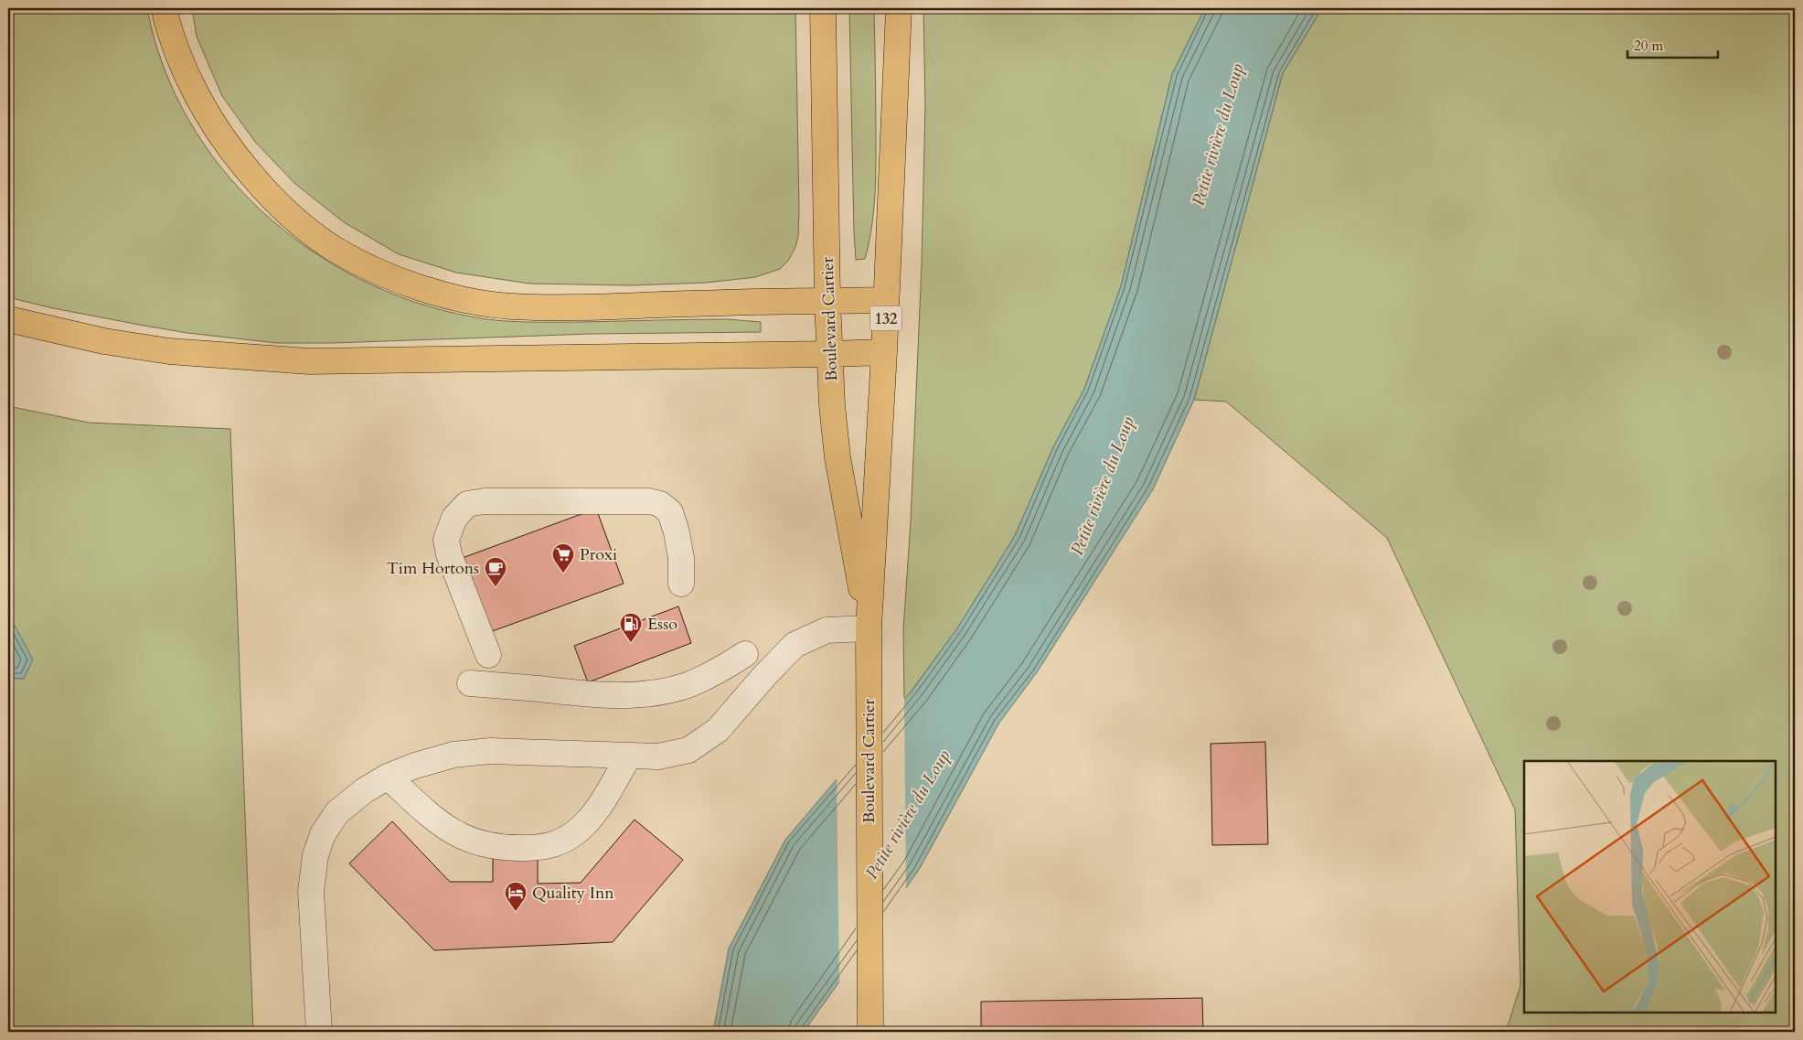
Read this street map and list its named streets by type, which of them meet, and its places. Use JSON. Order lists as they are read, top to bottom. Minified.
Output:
{"streets":{"main road":["132","Boulevard Cartier"]},"water":["Petite rivière du Loup"],"places":{"supermarket":["Proxi"],"cafe":["Tim Hortons"],"fuel station":["Esso"],"hotel":["Quality Inn"]},"scale_bar":"20 m"}
